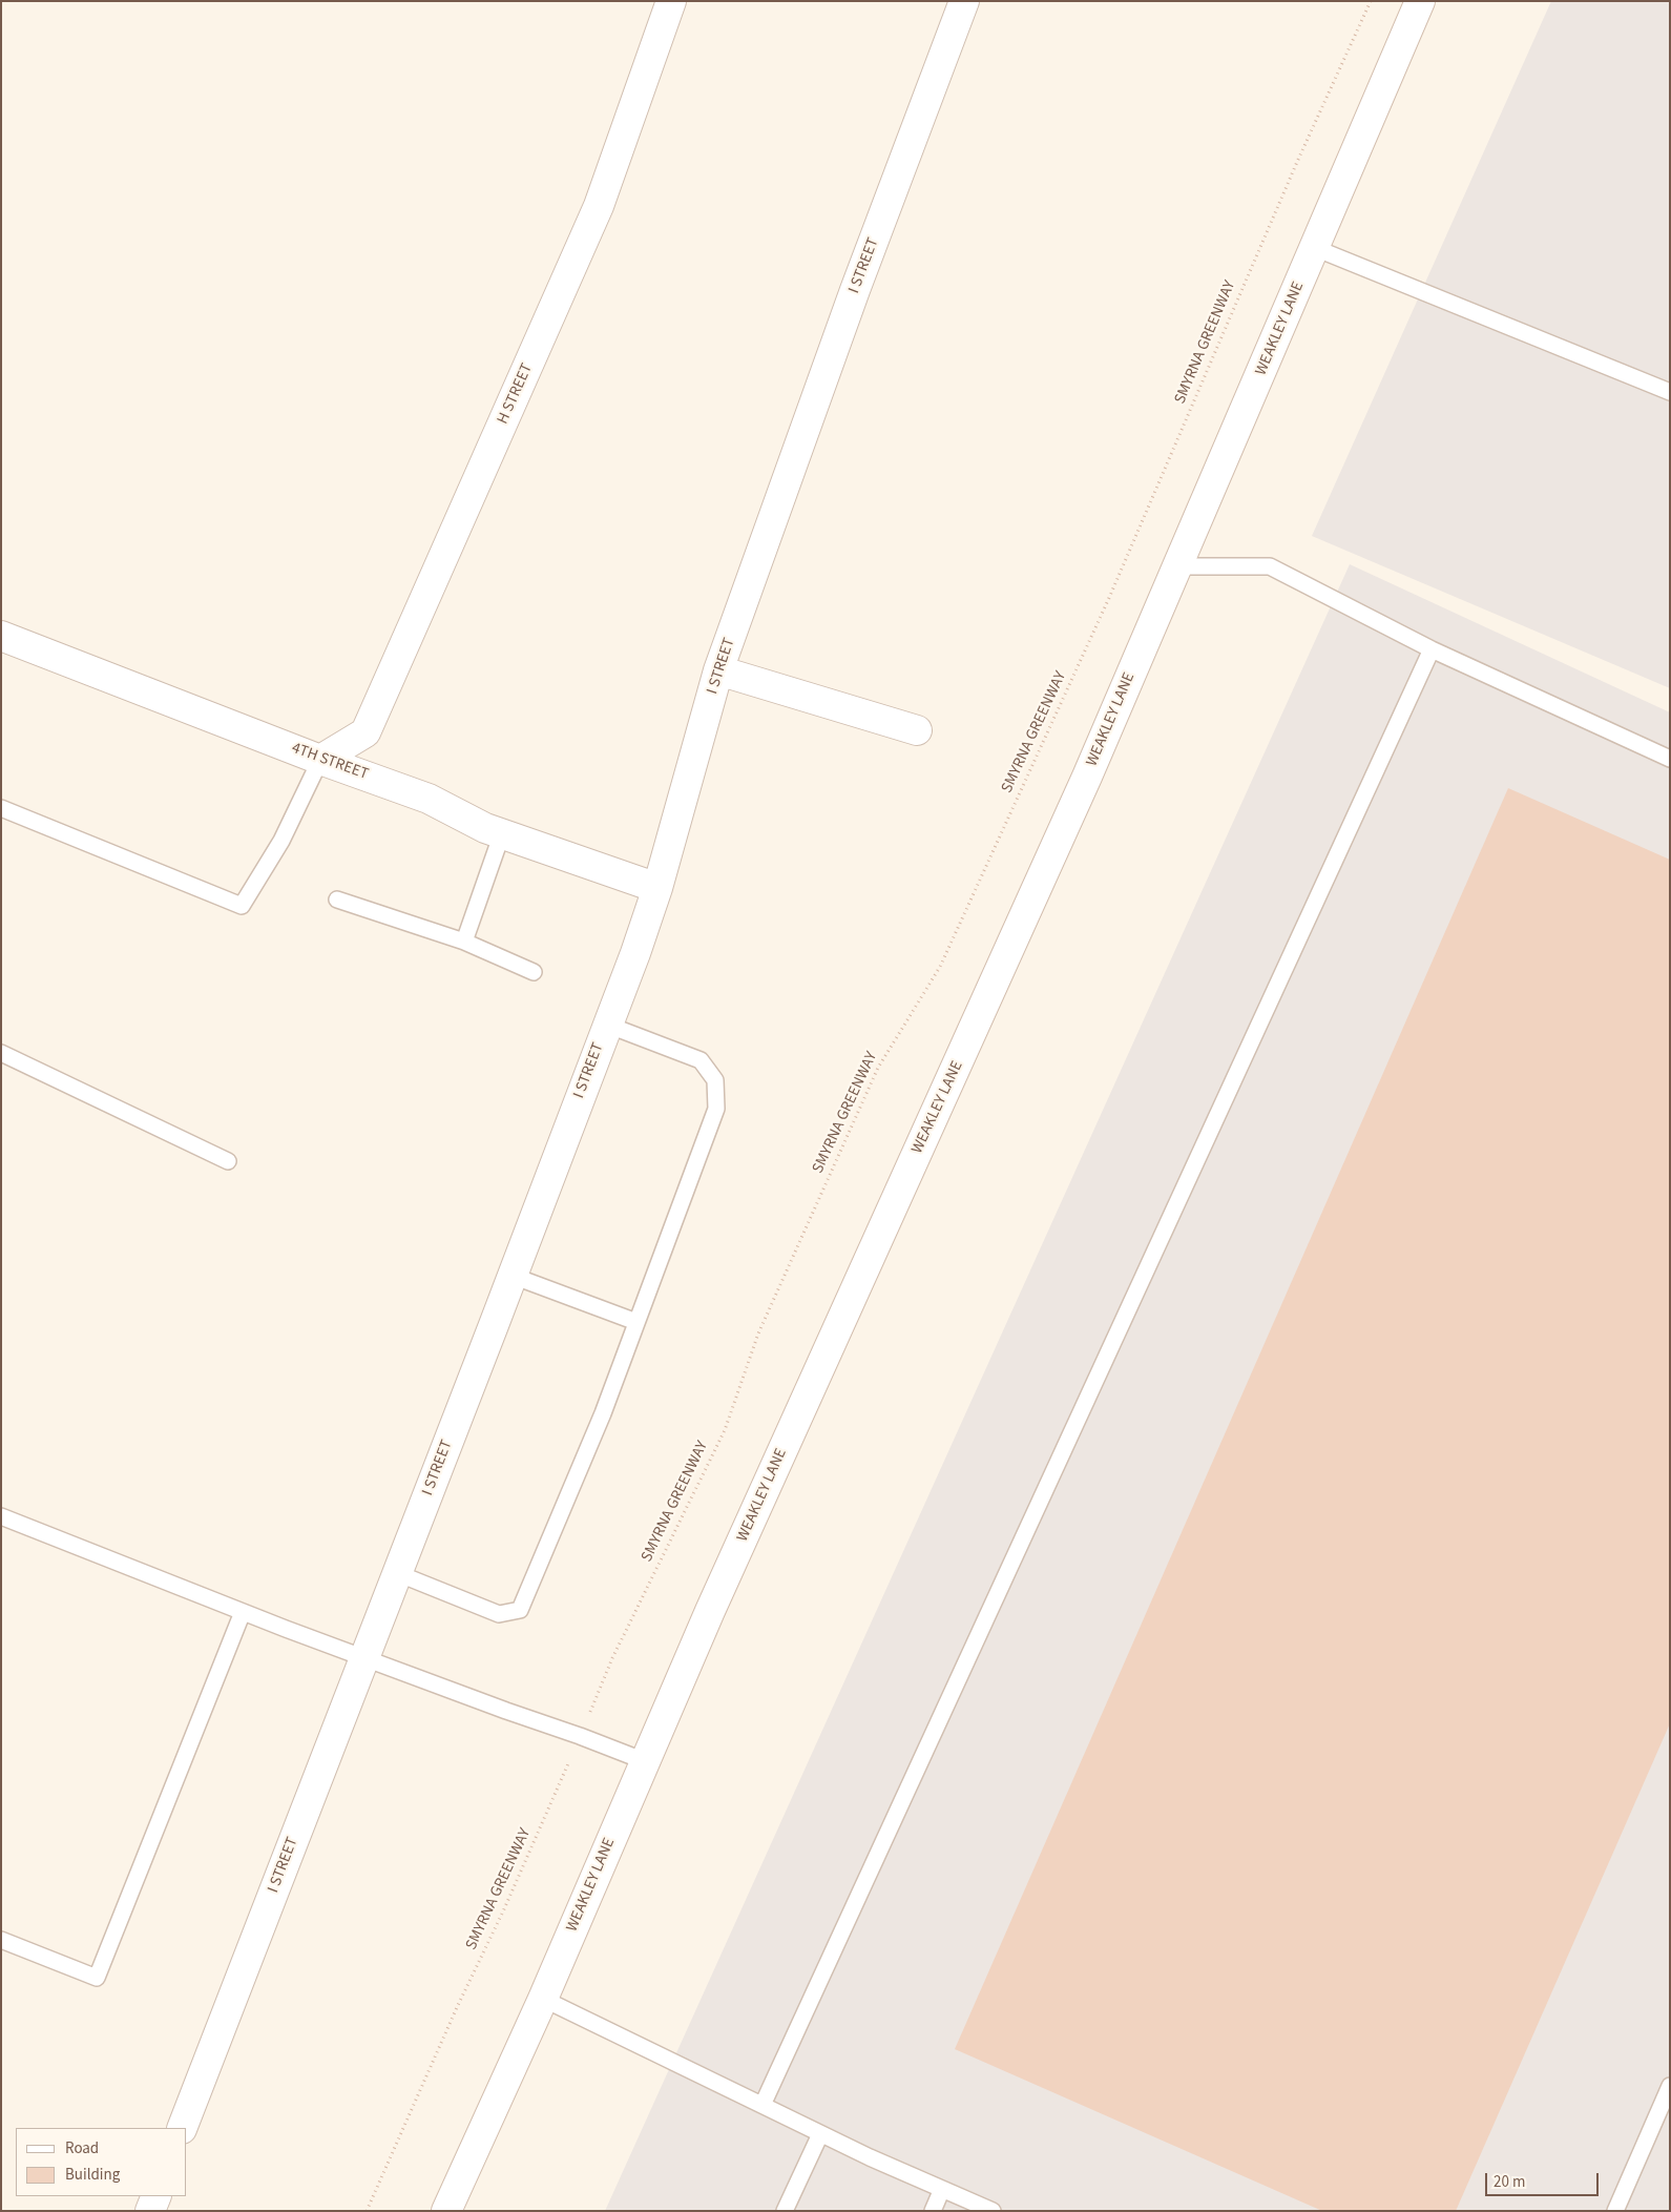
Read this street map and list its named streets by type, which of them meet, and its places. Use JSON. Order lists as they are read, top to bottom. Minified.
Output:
{"streets":{"street":["I STREET","WEAKLEY LANE","H STREET","4TH STREET"],"path":["SMYRNA GREENWAY"]},"crossings":[["I STREET","4TH STREET"],["H STREET","4TH STREET"]],"legend":["Road","Building"],"scale_bar":"20 m"}
